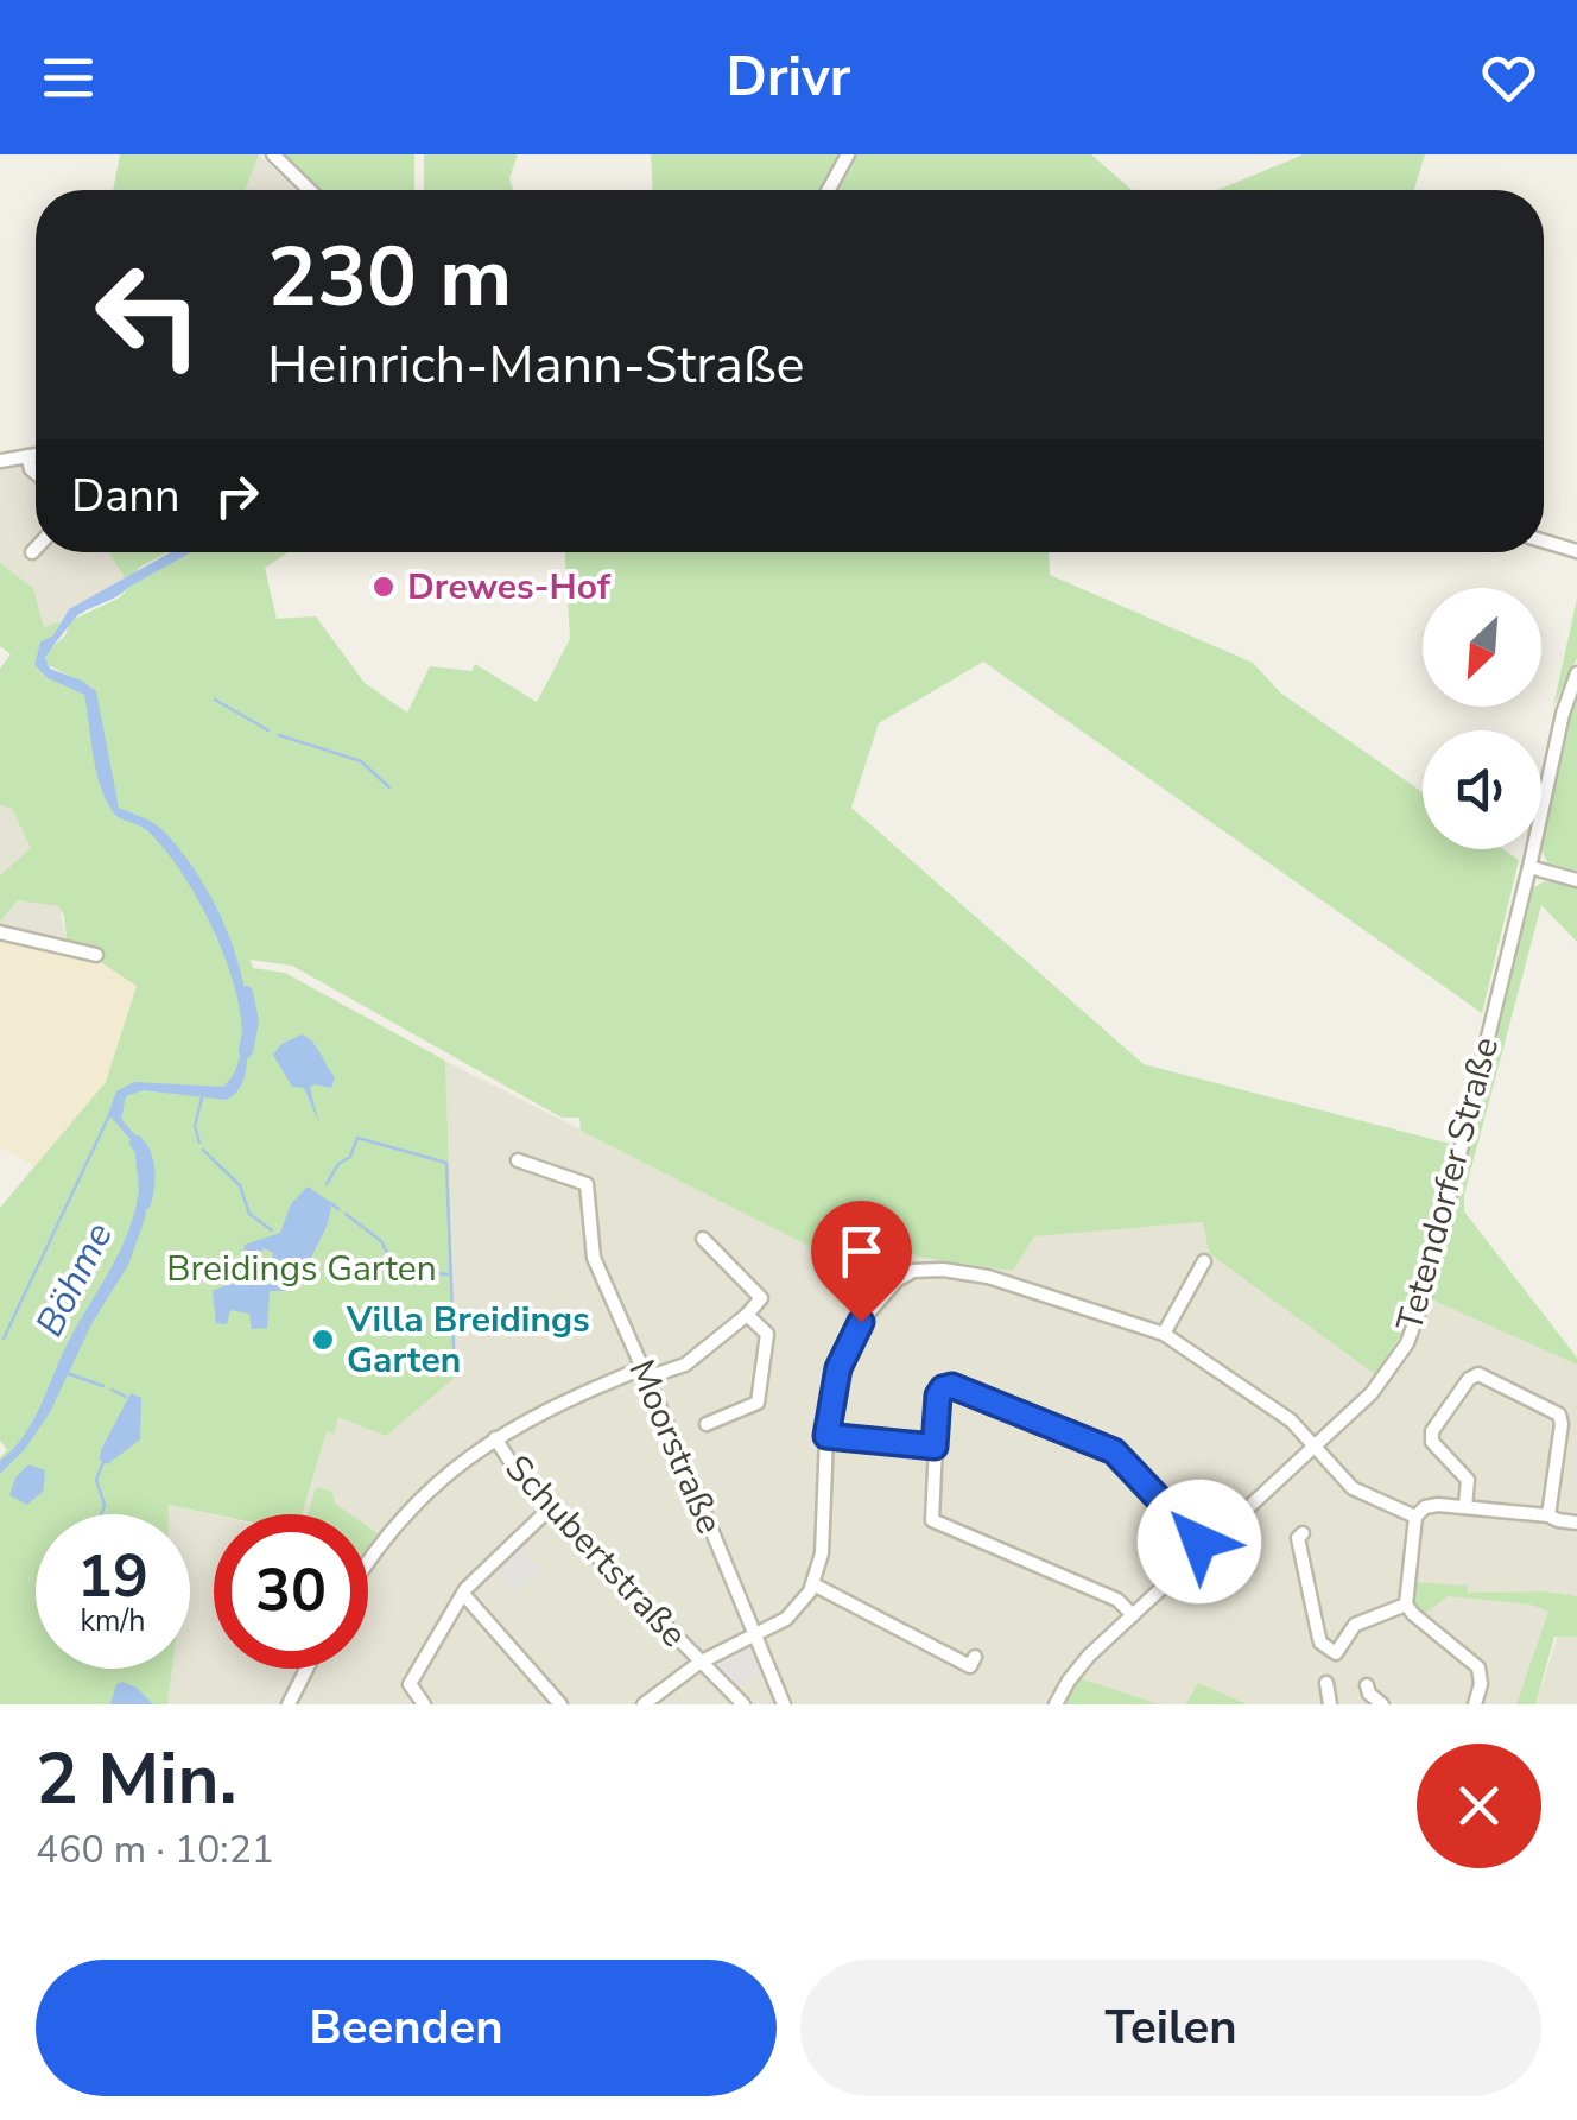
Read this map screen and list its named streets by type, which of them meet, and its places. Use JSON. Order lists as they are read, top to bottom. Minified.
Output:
{"streets":{"street":["Tetendorfer Straße","Moorstraße","Schubertstraße"]},"water":["Böhme"],"parks":["Breidings Garten"],"places":["Drewes-Hof","Villa Breidings Garten"],"north":"bottom left","page":{"header":"Drivr","turn":["230 m","Heinrich-Mann-Straße"],"then":"Dann","speed":"19 km/h","limit":"30","heading":["2 Min.","460 m · 10:21"],"buttons":["Beenden","Teilen"]}}
